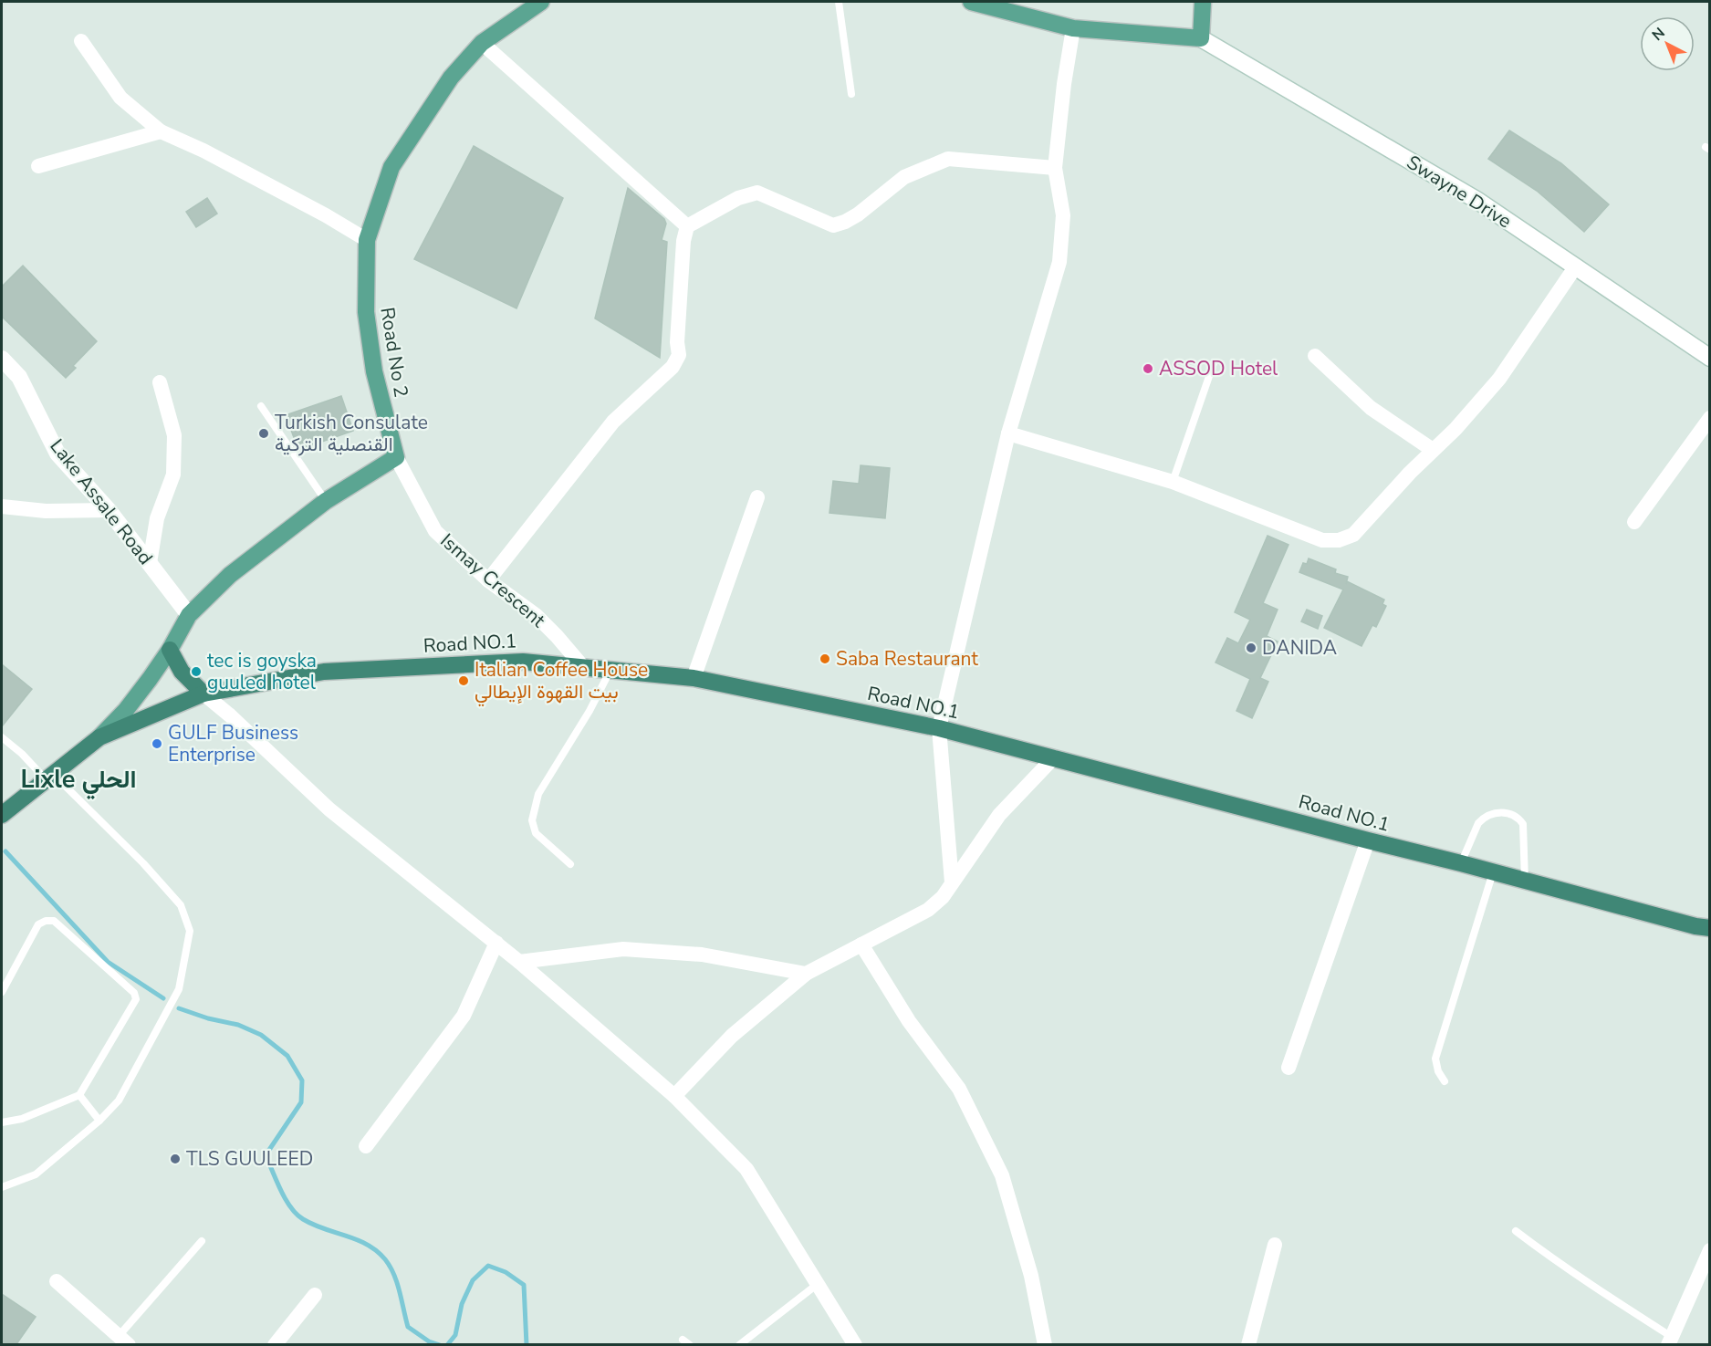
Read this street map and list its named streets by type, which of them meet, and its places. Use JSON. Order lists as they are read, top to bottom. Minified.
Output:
{"streets":{"highway":["Road NO.1"],"main road":["Swayne Drive","Road No 2","Lake Assale Road"],"street":["Ismay Crescent"]},"crossings":[["Road No 2","Ismay Crescent"],["Ismay Crescent","Road NO.1"]],"districts":["Lixle الحلي"],"places":["ASSOD Hotel","Turkish Consulate القنصلية التركية","DANIDA","Saba Restaurant","tec is goyska guuled hotel","Italian Coffee House بيت القهوة الإيطالي","GULF Business Enterprise","TLS GUULEED"],"north":"top left"}
